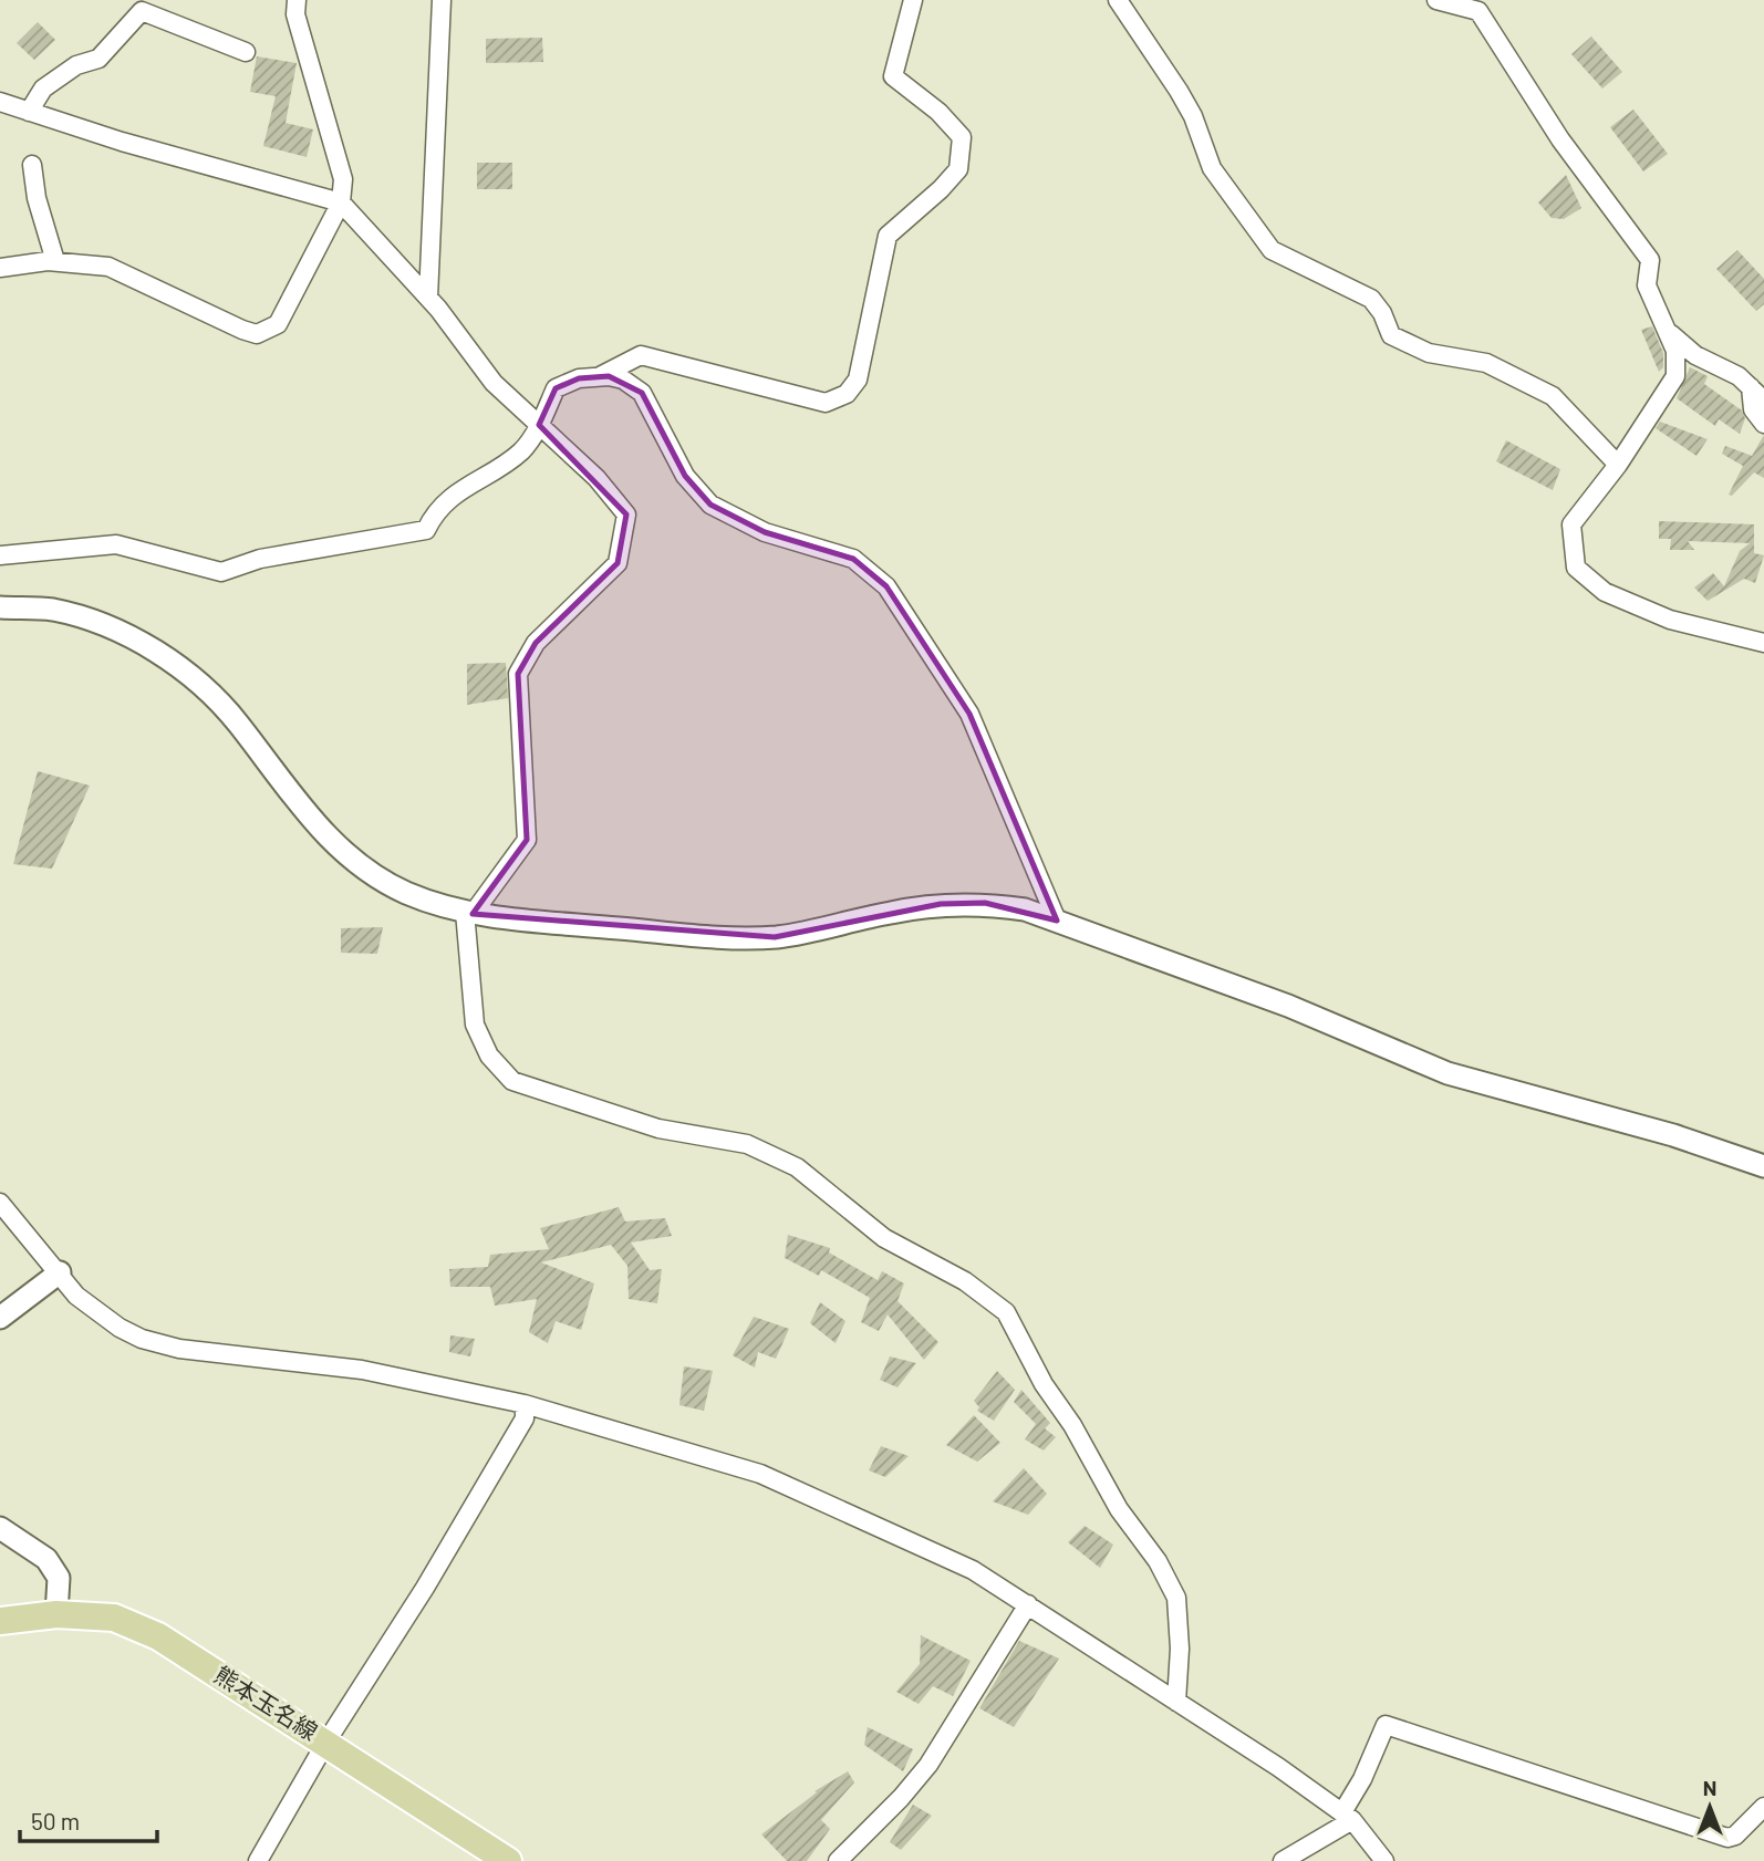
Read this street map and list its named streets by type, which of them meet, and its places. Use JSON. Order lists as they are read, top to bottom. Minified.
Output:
{"streets":{"main road":["熊本玉名線"]},"scale_bar":"50 m","north":"top"}
